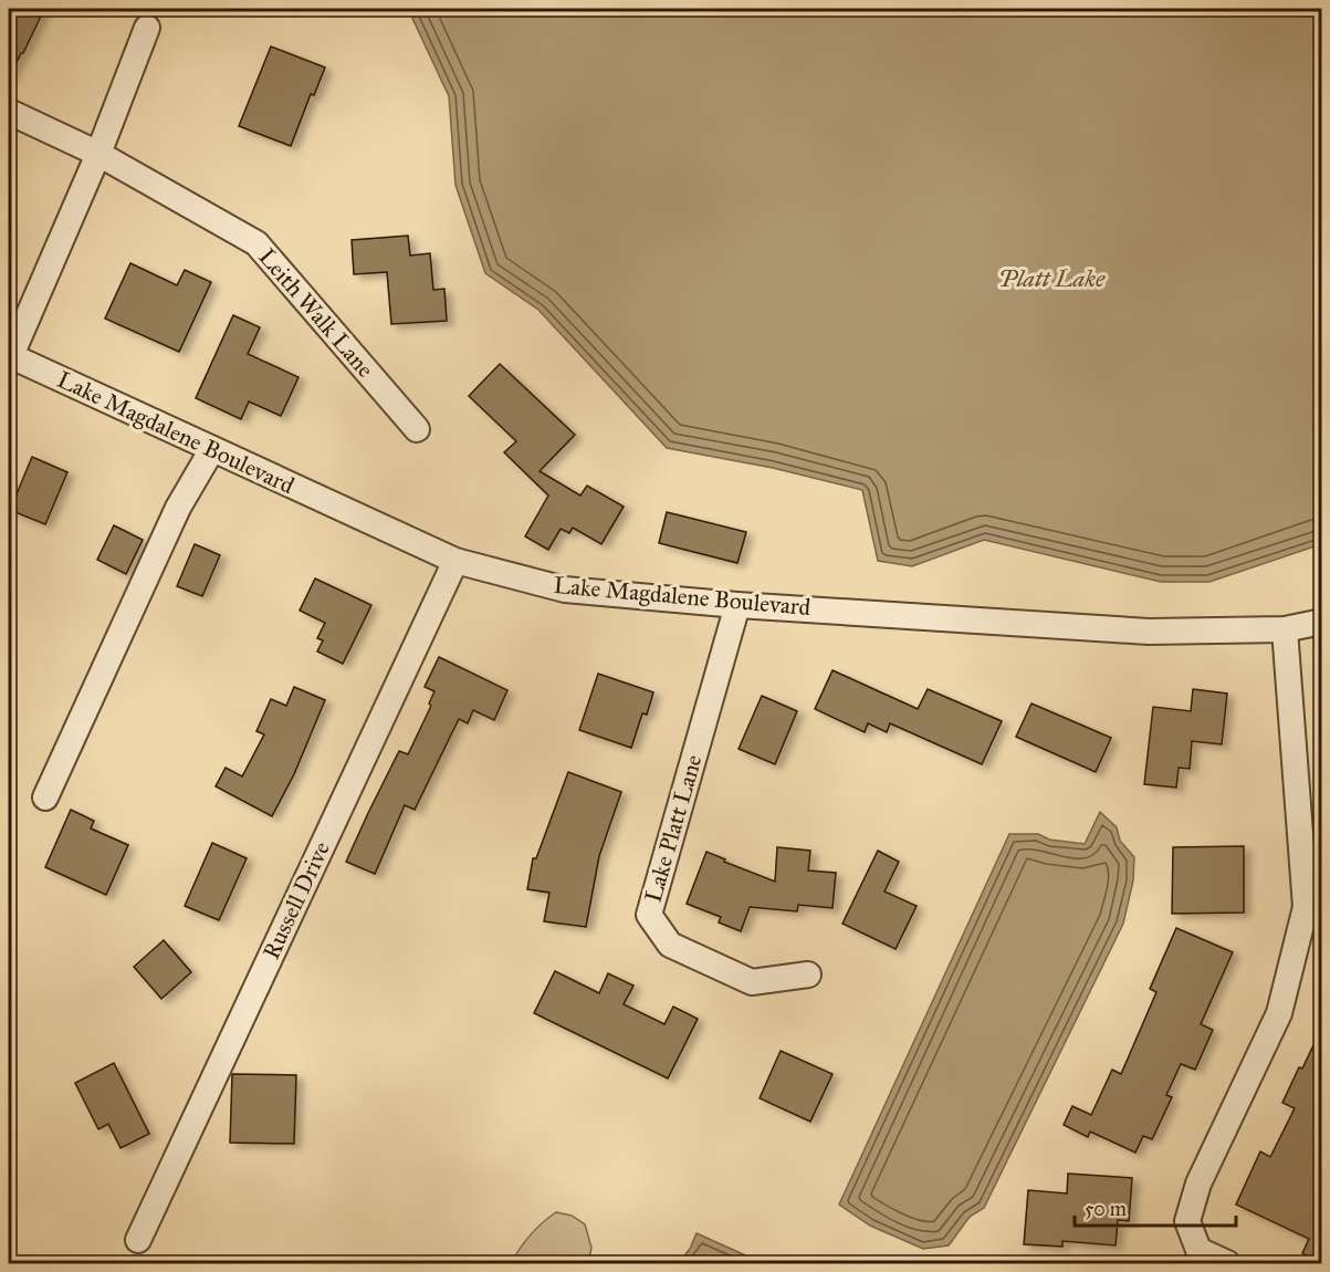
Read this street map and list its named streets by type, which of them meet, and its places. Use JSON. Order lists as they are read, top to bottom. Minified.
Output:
{"streets":{"street":["Leith Walk Lane","Lake Magdalene Boulevard","Lake Platt Lane","Russell Drive"]},"crossings":[["Lake Magdalene Boulevard","Lake Platt Lane"],["Lake Magdalene Boulevard","Russell Drive"]],"water":["Platt Lake"],"scale_bar":"50 m"}
